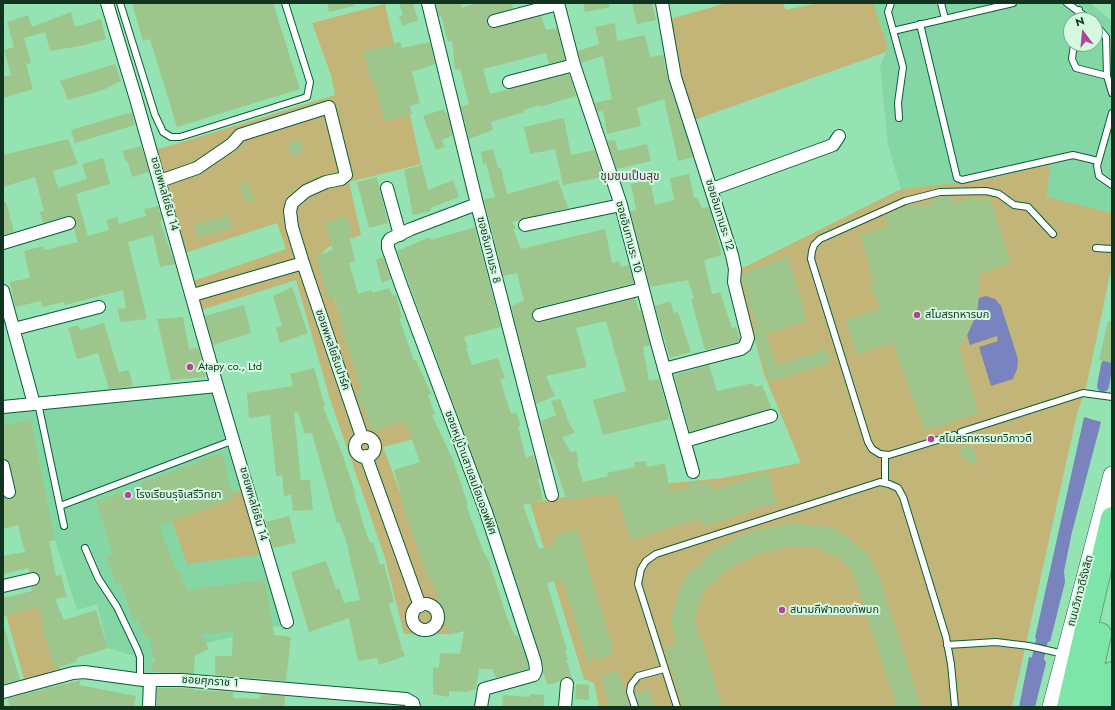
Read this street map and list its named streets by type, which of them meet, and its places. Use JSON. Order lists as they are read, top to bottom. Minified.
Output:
{"streets":{"highway":["ถนนวิภาวดีรังสิต"],"street":["ซอยพหลโยธิน 14","ซอยอินทามระ 12","ซอยอินทามระ 10","ซอยอินทามระ 8","ซอยพหลโยธินปาร์ค","ซอยหมู่บ้านสายลมโฮมออฟฟิศ","ซอยศุภราช 1"]},"crossings":[["ซอยพหลโยธิน 14","ซอยพหลโยธินปาร์ค"],["ซอยอินทามระ 12","ซอยอินทามระ 10"],["ซอยอินทามระ 8","ซอยหมู่บ้านสายลมโฮมออฟฟิศ"]],"districts":["ชุมชนเป็นสุข"],"places":["สโมสรทหารบก","Atapy co., Ltd","สโมสรทหารบกวิภาวดี","โรงเรียนรุจิเสรีวิทยา","สนามกีฬากองทัพบก"],"north":"top"}
